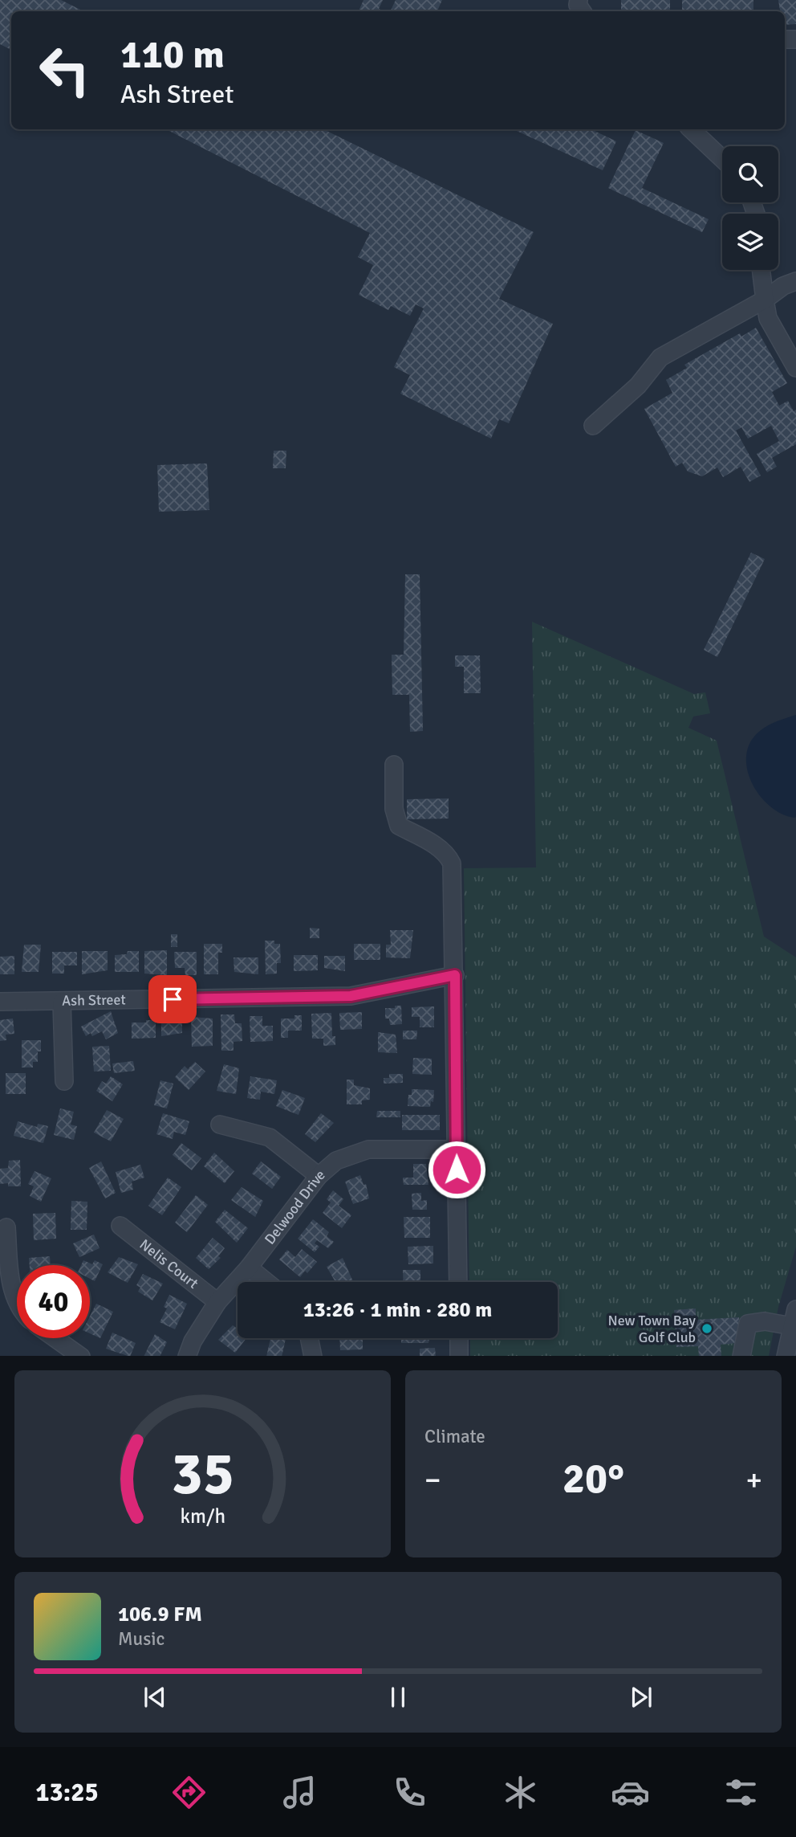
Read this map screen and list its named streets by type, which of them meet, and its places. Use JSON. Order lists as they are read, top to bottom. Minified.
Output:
{"streets":{"street":["Ash Street","Delwood Drive","Nelis Court"]},"crossings":[["Delwood Drive","Nelis Court"]],"places":["New Town Bay Golf Club"],"page":{"turn":["110 m","Ash Street"],"limit":"40","trip":"13:26 · 1 min · 280 m","tile":"Climate","heat":["−","20°","+"],"song":["106.9 FM","Music"],"tabs":"13:25","gauge":["35","km/h"]}}
